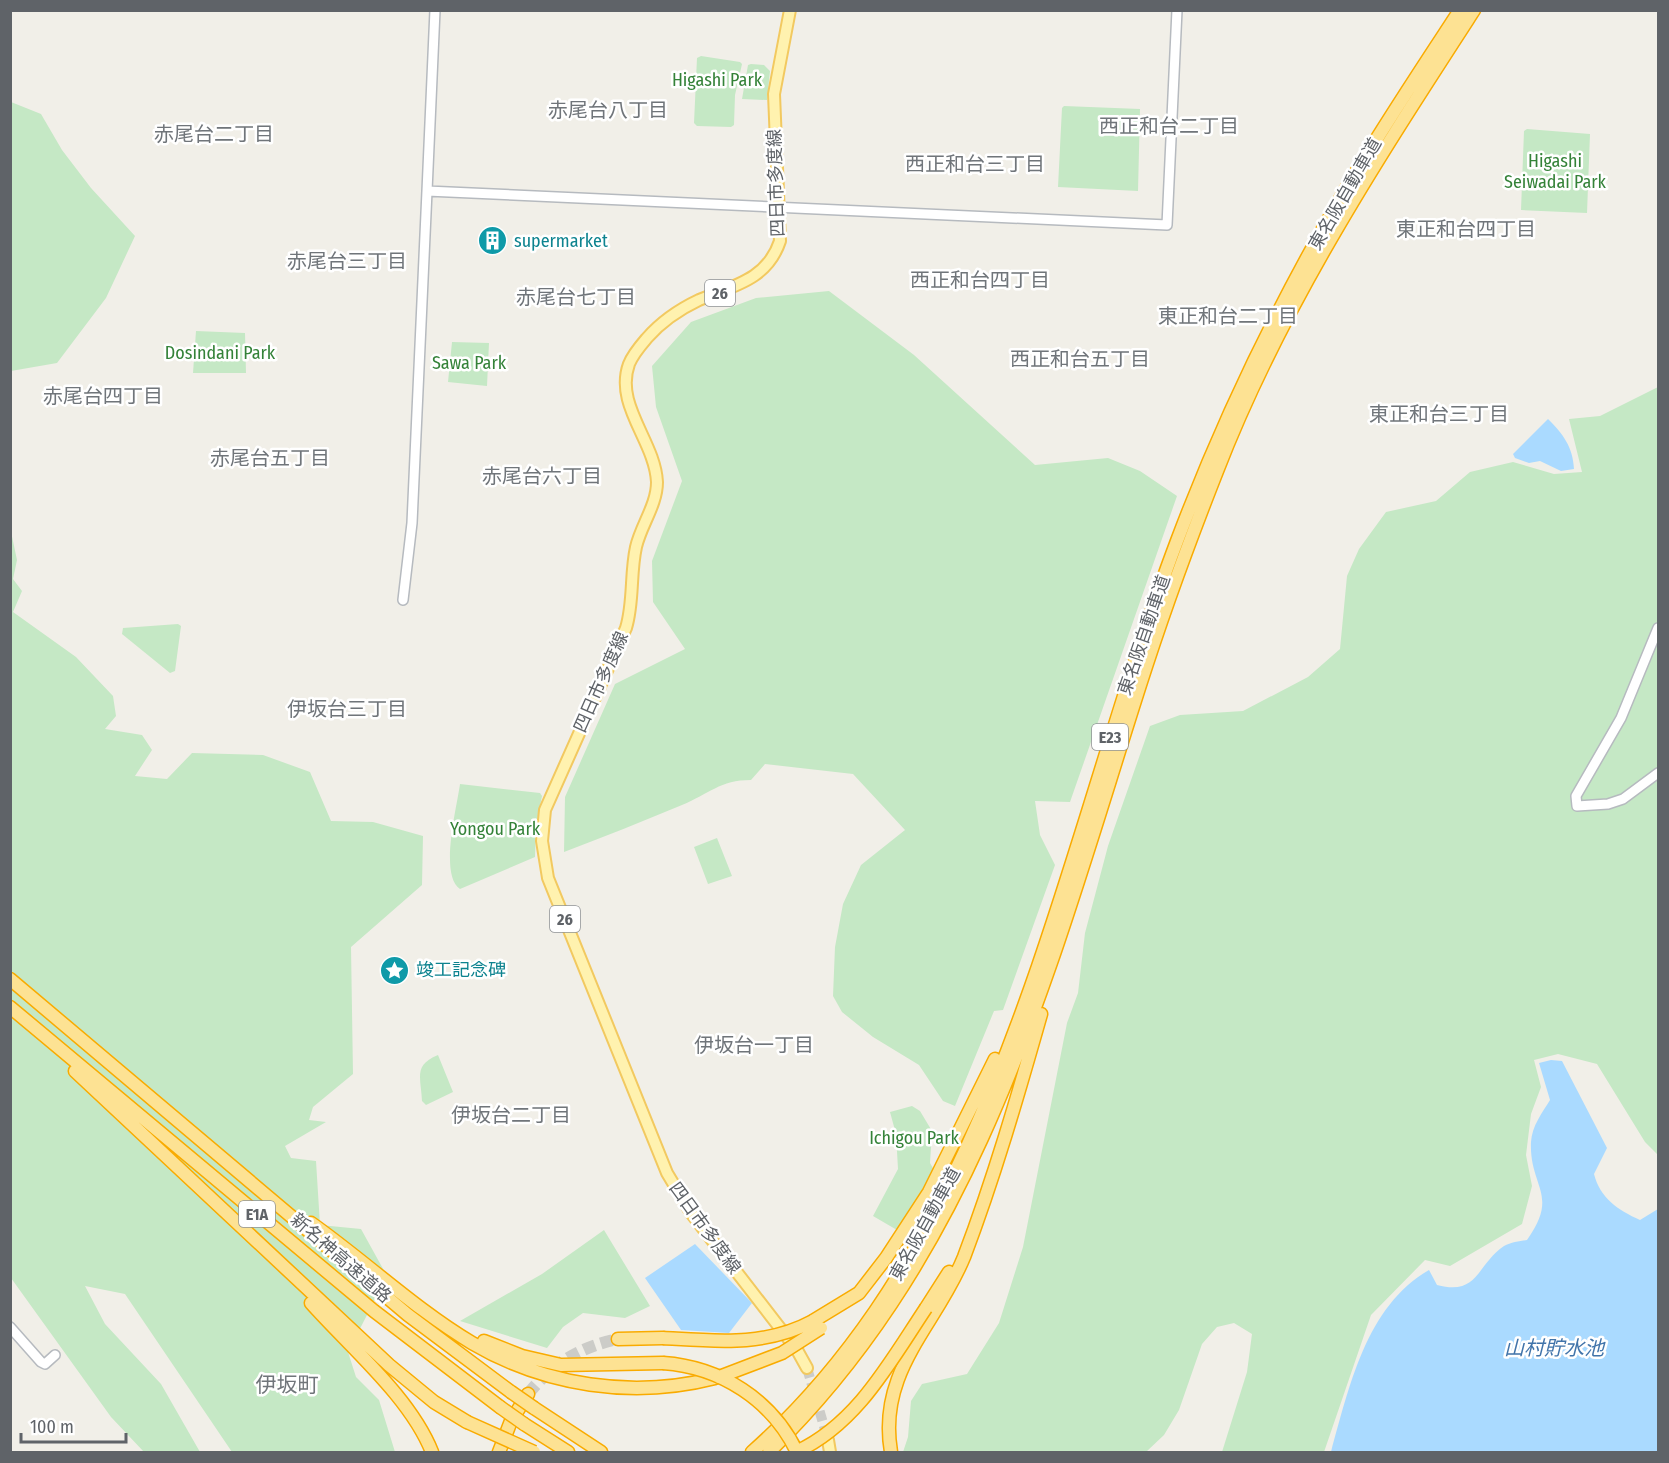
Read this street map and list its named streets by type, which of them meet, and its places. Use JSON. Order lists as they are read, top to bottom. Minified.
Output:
{"streets":{"highway":["東名阪自動車道","E23","E1A","新名神高速道路"],"main road":["四日市多度線","26"]},"districts":["赤尾台八丁目","西正和台二丁目","赤尾台二丁目","西正和台三丁目","東正和台四丁目","赤尾台三丁目","西正和台四丁目","赤尾台七丁目","東正和台二丁目","西正和台五丁目","赤尾台四丁目","東正和台三丁目","赤尾台五丁目","赤尾台六丁目","伊坂台三丁目","伊坂台一丁目","伊坂台二丁目","伊坂町"],"water":["山村貯水池"],"parks":["Higashi Park","Higashi Seiwadai Park","Dosindani Park","Sawa Park","Yongou Park","Ichigou Park"],"places":{"building":["supermarket"],"place":["竣工記念碑"]},"scale_bar":"100 m"}
